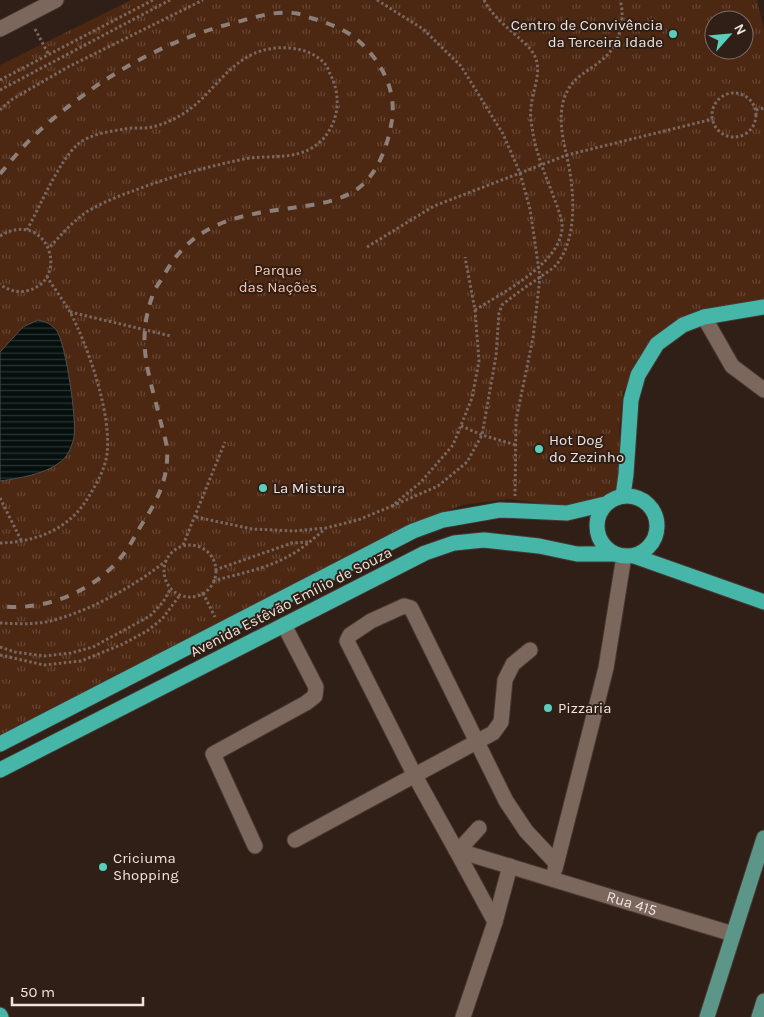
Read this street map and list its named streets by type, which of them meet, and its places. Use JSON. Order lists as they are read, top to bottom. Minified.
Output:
{"streets":{"highway":["Avenida Estêvão Emílio de Souza"],"street":["Rua 415"]},"parks":["Parque das Nações"],"places":["Centro de Convivência da Terceira Idade","Hot Dog do Zezinho","La Mistura","Pizzaria","Criciuma Shopping"],"scale_bar":"50 m","north":"top right"}
